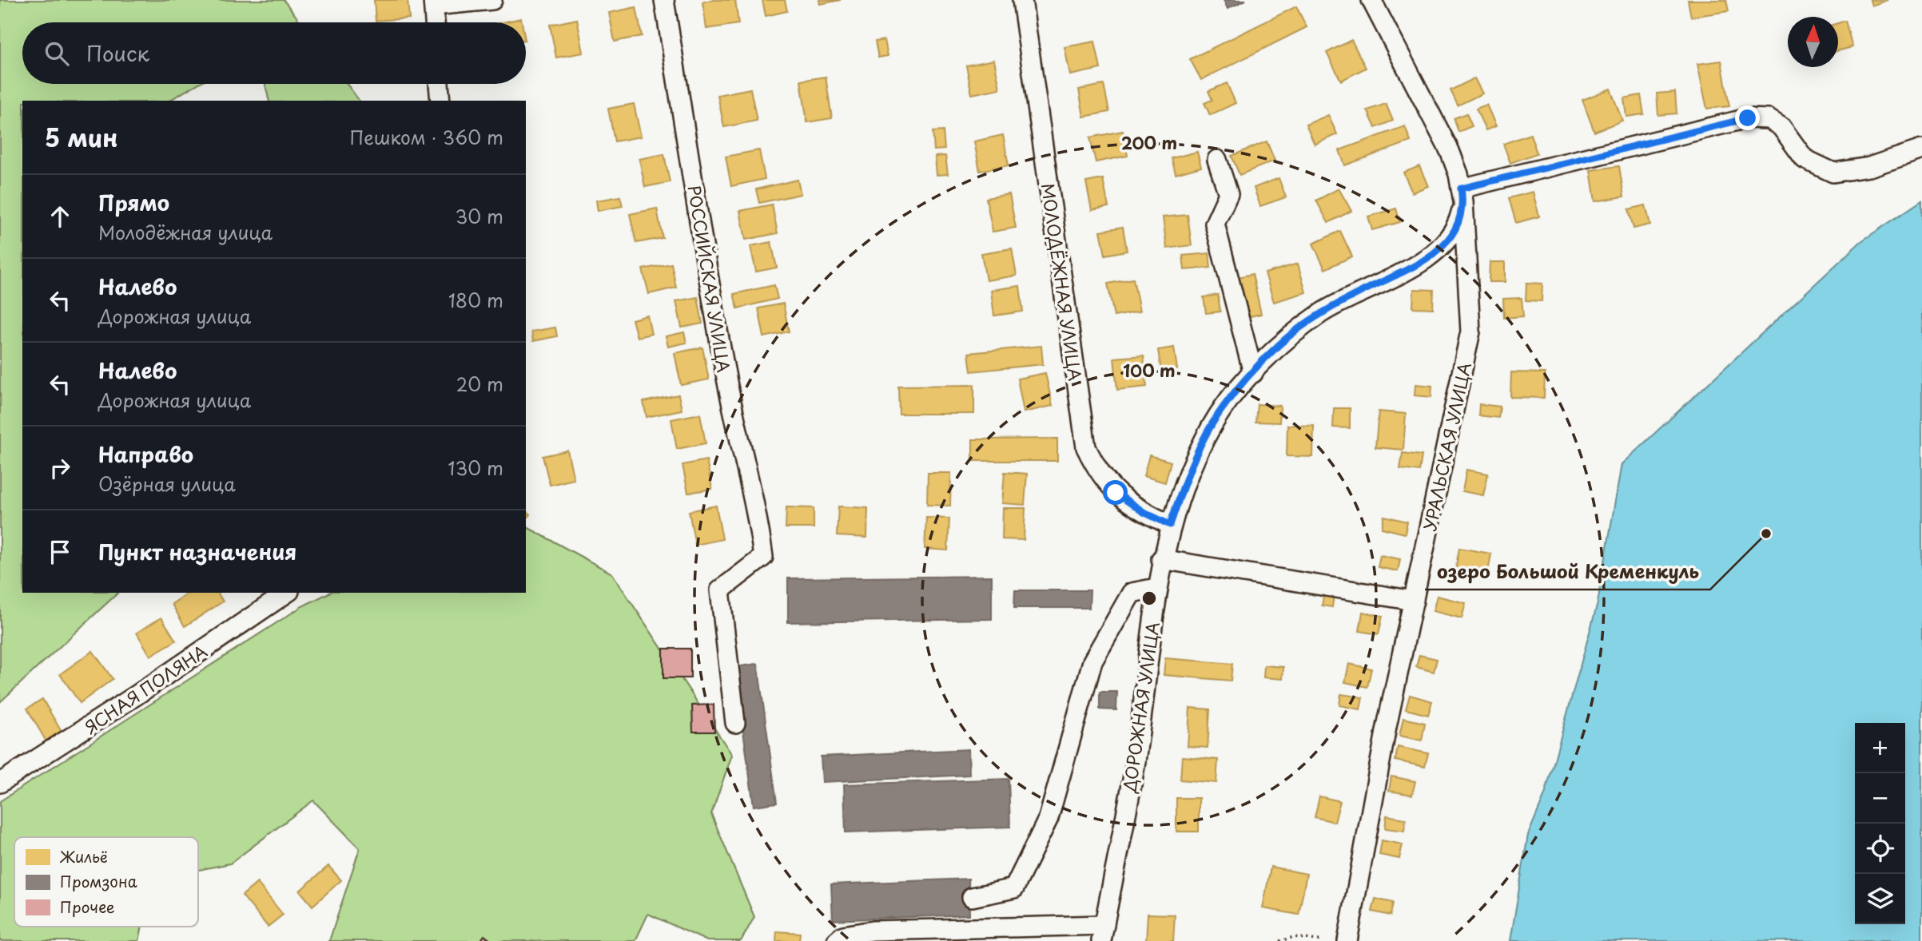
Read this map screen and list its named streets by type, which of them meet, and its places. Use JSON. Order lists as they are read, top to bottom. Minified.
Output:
{"streets":{"street":["РОССИЙСКАЯ УЛИЦА","МОЛОДЁЖНАЯ УЛИЦА","УРАЛЬСКАЯ УЛИЦА","ЯСНАЯ ПОЛЯНА","ДОРОЖНАЯ УЛИЦА"]},"crossings":[["МОЛОДЁЖНАЯ УЛИЦА","ДОРОЖНАЯ УЛИЦА"],["УРАЛЬСКАЯ УЛИЦА","ДОРОЖНАЯ УЛИЦА"]],"places":["озеро Большой Кременкуль"],"legend":["Жильё","Промзона","Прочее"],"north":"top","page":{"search":"Поиск","heading":["5 мин","Пешком · 360 m"],"list":[["Прямо","Молодёжная улица","30 m"],["Налево","Дорожная улица","180 m"],["Налево","Дорожная улица","20 m"],["Направо","Озёрная улица","130 m"],"Пункт назначения"],"map_buttons":["+","−"]},"rings":["200 m","100 m"]}
